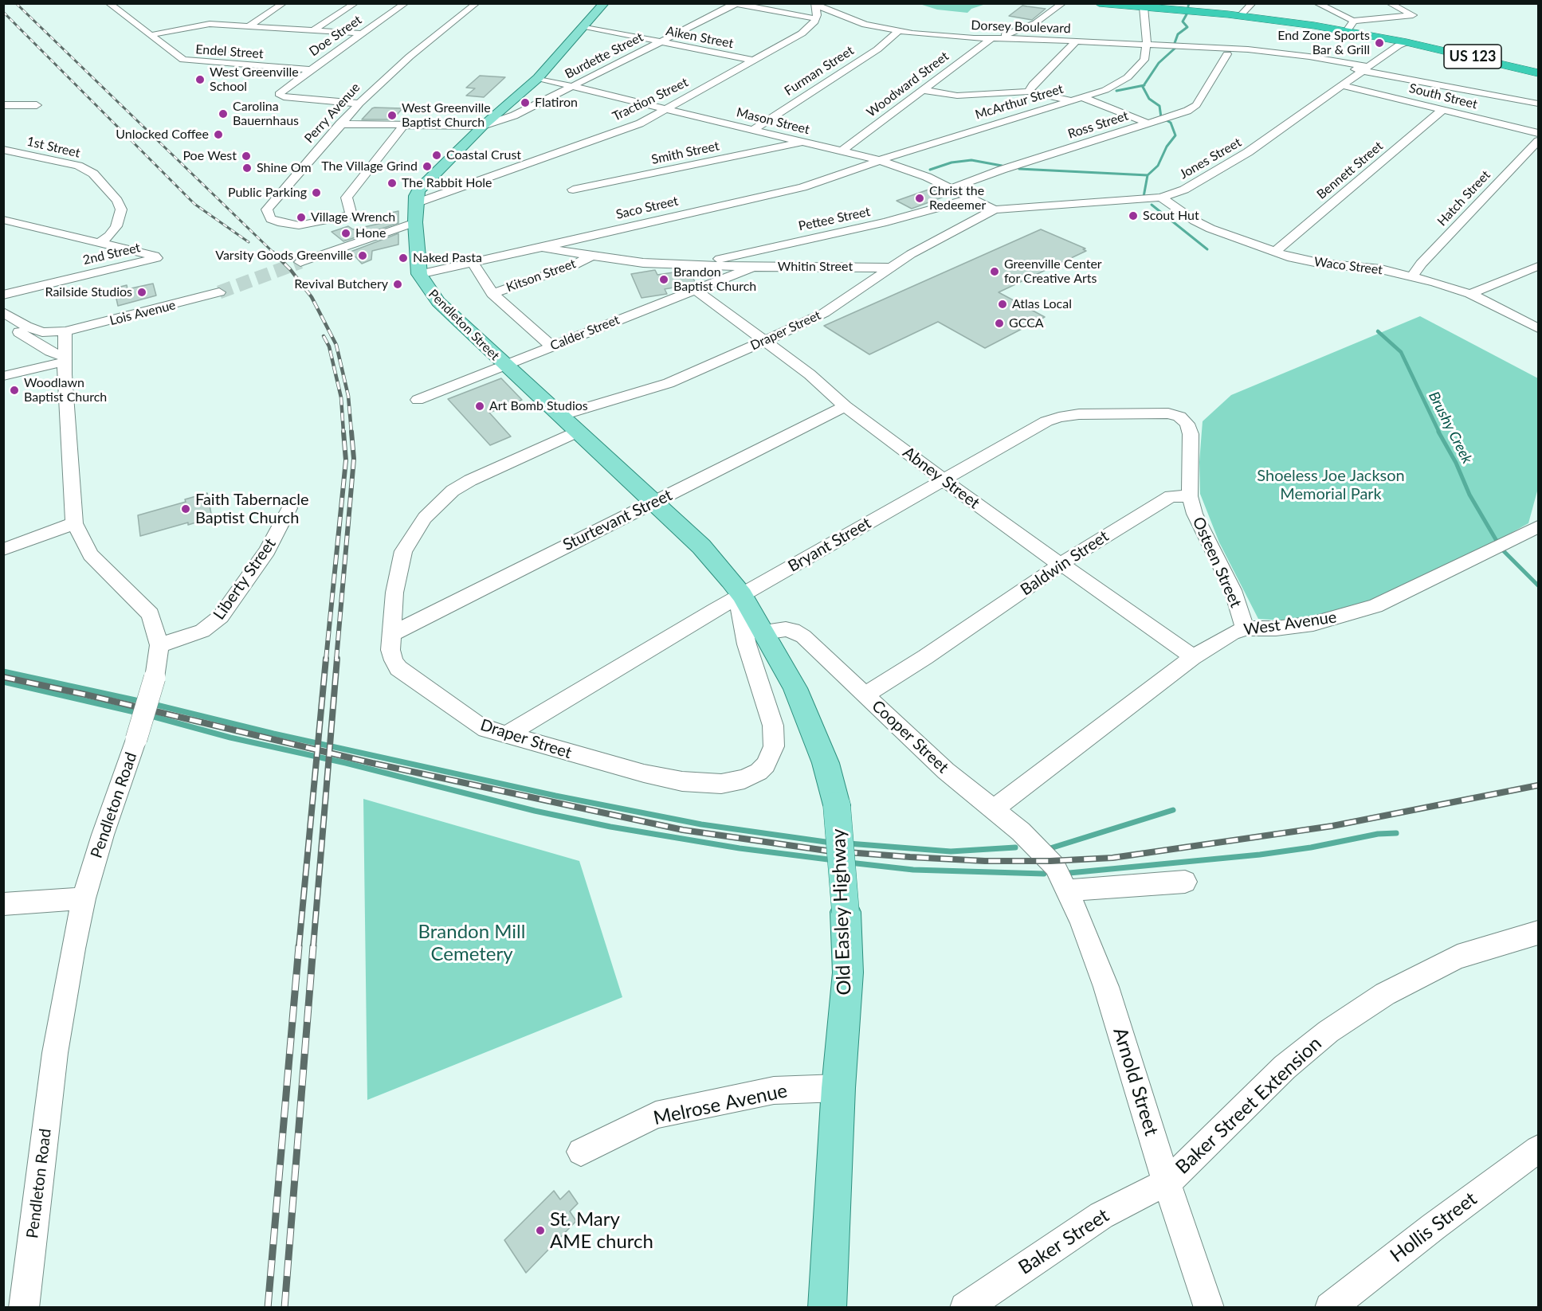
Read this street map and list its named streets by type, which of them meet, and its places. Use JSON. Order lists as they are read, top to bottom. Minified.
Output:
{"streets":{"highway":["US 123"],"main road":["Pendleton Street","Old Easley Highway"],"street":["Dorsey Boulevard","Doe Street","Aiken Street","Endel Street","Burdette Street","Furman Street","Woodward Street","South Street","Traction Street","McArthur Street","Perry Avenue","Mason Street","Ross Street","1st Street","Smith Street","Jones Street","Bennett Street","Hatch Street","Saco Street","Pettee Street","2nd Street","Waco Street","Whitin Street","Kitson Street","Lois Avenue","Draper Street","Calder Street","Abney Street","Sturtevant Street","Bryant Street","Osteen Street","Baldwin Street","Liberty Street","West Avenue","Cooper Street","Pendleton Road","Arnold Street","Melrose Avenue","Baker Street Extension","Hollis Street","Baker Street"]},"crossings":[["Dorsey Boulevard","Furman Street"],["Dorsey Boulevard","Woodward Street"],["Dorsey Boulevard","McArthur Street"],["Dorsey Boulevard","Ross Street"],["Dorsey Boulevard","Jones Street"],["Doe Street","Endel Street"],["Doe Street","Perry Avenue"],["Aiken Street","Burdette Street"],["Aiken Street","Traction Street"],["Burdette Street","Perry Avenue"],["Burdette Street","Mason Street"],["US 123","Jones Street"],["Furman Street","Mason Street"],["Woodward Street","Mason Street"],["South Street","Jones Street"],["South Street","Bennett Street"],["Traction Street","Mason Street"],["Traction Street","Pendleton Street"],["McArthur Street","Mason Street"],["McArthur Street","Saco Street"],["Mason Street","Ross Street"],["Mason Street","Smith Street"],["Mason Street","Jones Street"],["Mason Street","Saco Street"],["Mason Street","Pettee Street"],["Mason Street","Draper Street"],["1st Street","2nd Street"],["Jones Street","Waco Street"],["Jones Street","Draper Street"],["Bennett Street","Waco Street"],["Hatch Street","Waco Street"],["Saco Street","Whitin Street"],["Saco Street","Pendleton Street"],["Pettee Street","Whitin Street"],["Whitin Street","Kitson Street"],["Whitin Street","Draper Street"],["Whitin Street","Calder Street"],["Lois Avenue","Pendleton Road"],["Pendleton Street","Draper Street"],["Pendleton Street","Calder Street"],["Pendleton Street","Sturtevant Street"],["Pendleton Street","Bryant Street"],["Pendleton Street","Old Easley Highway"],["Draper Street","Abney Street"],["Draper Street","Sturtevant Street"],["Draper Street","Bryant Street"],["Draper Street","Old Easley Highway"],["Calder Street","Abney Street"],["Abney Street","Sturtevant Street"],["Abney Street","Bryant Street"],["Abney Street","Baldwin Street"],["Abney Street","West Avenue"],["Bryant Street","Osteen Street"],["Bryant Street","Baldwin Street"],["Bryant Street","Old Easley Highway"],["Osteen Street","Baldwin Street"],["Osteen Street","West Avenue"],["Baldwin Street","Cooper Street"],["Liberty Street","Pendleton Road"],["West Avenue","Cooper Street"],["Cooper Street","Old Easley Highway"],["Cooper Street","Arnold Street"],["Old Easley Highway","Melrose Avenue"],["Arnold Street","Baker Street Extension"],["Arnold Street","Baker Street"],["Baker Street Extension","Baker Street"]],"water":["Brushy Creek"],"parks":["Shoeless Joe Jackson Memorial Park","Brandon Mill Cemetery"],"places":["End Zone Sports Bar & Grill","West Greenville School","Flatiron","Carolina Bauernhaus","West Greenville Baptist Church","Unlocked Coffee","Coastal Crust","Poe West","The Village Grind","Shine Om","The Rabbit Hole","Public Parking","Christ the Redeemer","Scout Hut","Village Wrench","Hone","Varsity Goods Greenville","Naked Pasta","Greenville Center for Creative Arts","Brandon Baptist Church","Revival Butchery","Railside Studios","Atlas Local","GCCA","Woodlawn Baptist Church","Art Bomb Studios","Faith Tabernacle Baptist Church","St. Mary AME church"]}
